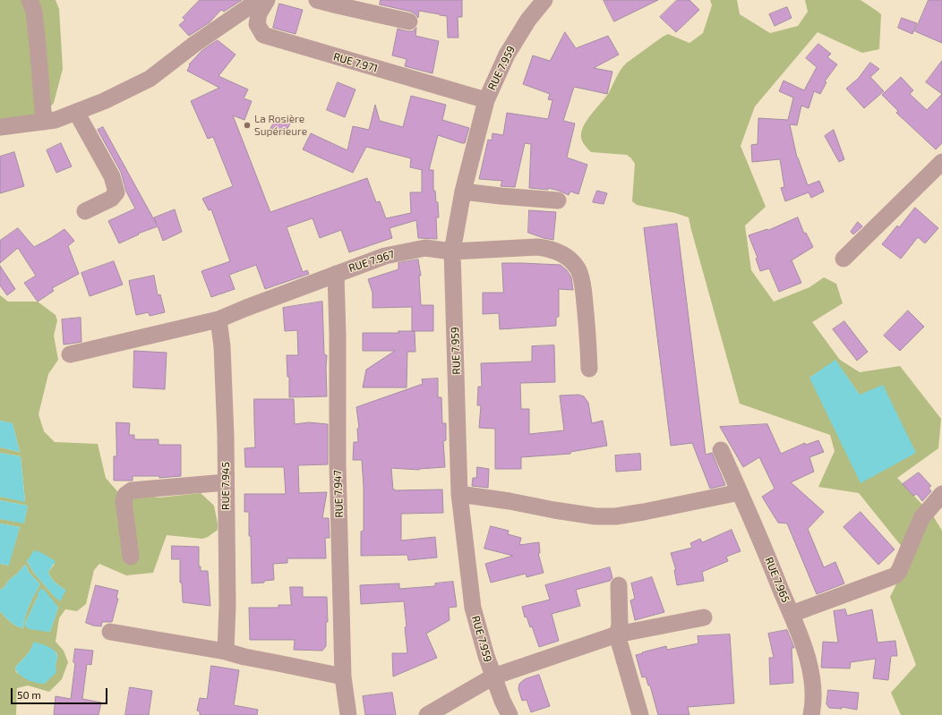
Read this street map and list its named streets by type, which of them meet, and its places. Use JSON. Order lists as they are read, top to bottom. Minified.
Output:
{"streets":{"street":["RUE 7.971","RUE 7.959","RUE 7.967","RUE 7.945","RUE 7.947","RUE 7.965"]},"crossings":[["RUE 7.971","RUE 7.959"],["RUE 7.959","RUE 7.967"],["RUE 7.967","RUE 7.945"],["RUE 7.967","RUE 7.947"]],"places":["La Rosière Supérieure"],"scale_bar":"50 m"}
